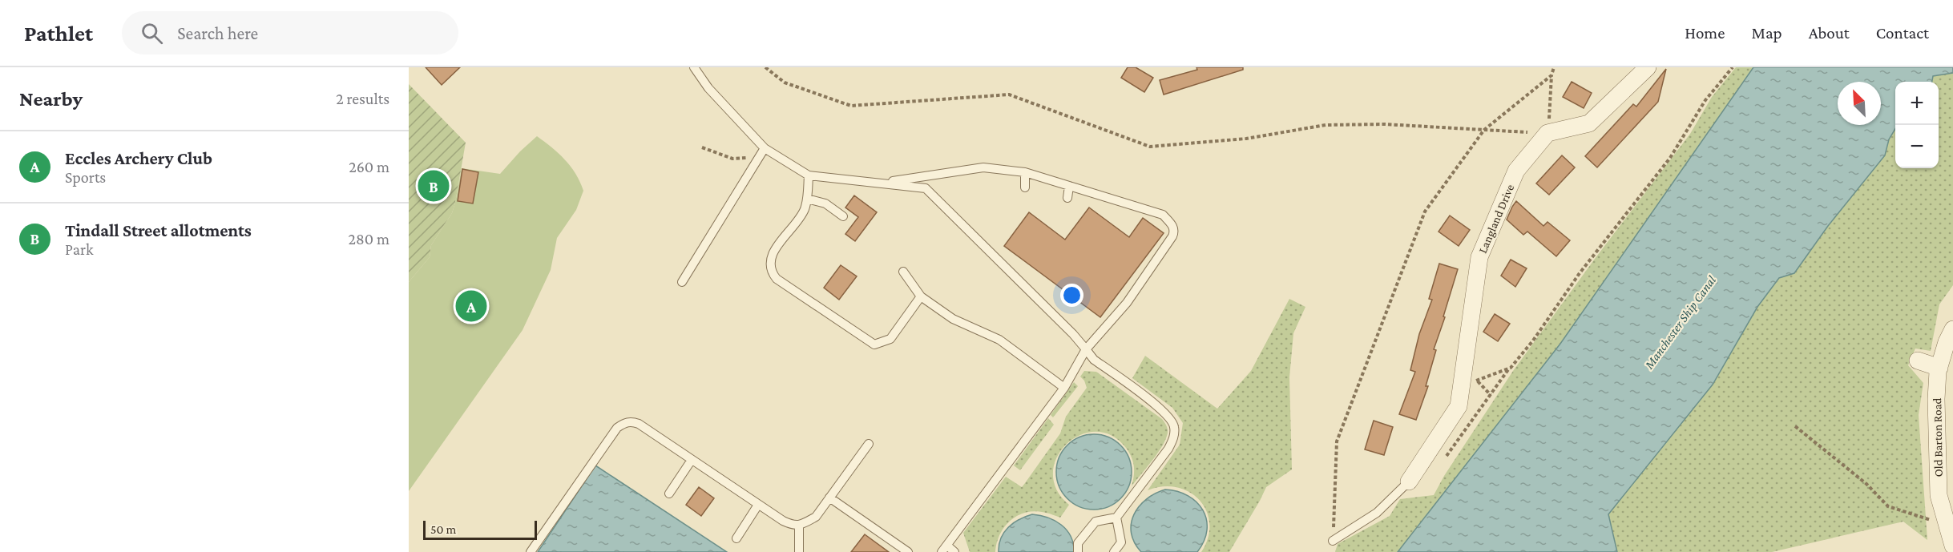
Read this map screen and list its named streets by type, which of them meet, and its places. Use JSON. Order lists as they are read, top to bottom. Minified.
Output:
{"streets":{"street":["Langland Drive","Old Barton Road"]},"water":["Manchester Ship Canal"],"scale_bar":"50 m","north":"top left","page":{"header":"Pathlet","search":"Search here","nav":["Home","Map","About","Contact"],"heading":["Nearby","2 results"],"map_buttons":["+","−"],"list":[{"mark":"A","name":"Eccles Archery Club","note":"Sports","value":"260 m"},{"mark":"B","name":"Tindall Street allotments","note":"Park","value":"280 m"}],"pins":["B","A"],"scale":"50 m"}}
